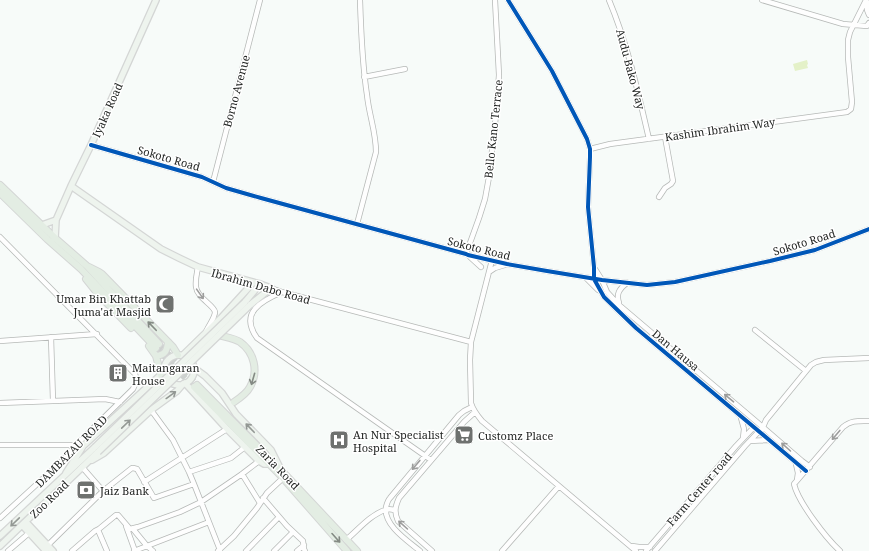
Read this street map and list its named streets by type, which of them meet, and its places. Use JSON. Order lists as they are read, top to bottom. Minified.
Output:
{"streets":{"highway":["Zaria Road"],"main road":["Iyaka Road","Ibrahim Dabo Road","Zoo Road"],"street":["Audu Bako Way","Borno Avenue","Bello Kano Terrace","Kashim Ibrahim Way","Sokoto Road","Dan Hausa","DAMBAZAU ROAD","Farm Center road"]},"crossings":[["Audu Bako Way","Kashim Ibrahim Way"],["Borno Avenue","Sokoto Road"],["Iyaka Road","Sokoto Road"],["Iyaka Road","Ibrahim Dabo Road"],["Bello Kano Terrace","Sokoto Road"],["Sokoto Road","Dan Hausa"],["Dan Hausa","Farm Center road"]],"places":{"mosque":["Umar Bin Khattab Juma'at Masjid"],"building":["Maitangaran House"],"supermarket":["Customz Place"],"hospital":["An Nur Specialist Hospital"],"bank":["Jaiz Bank"]}}
